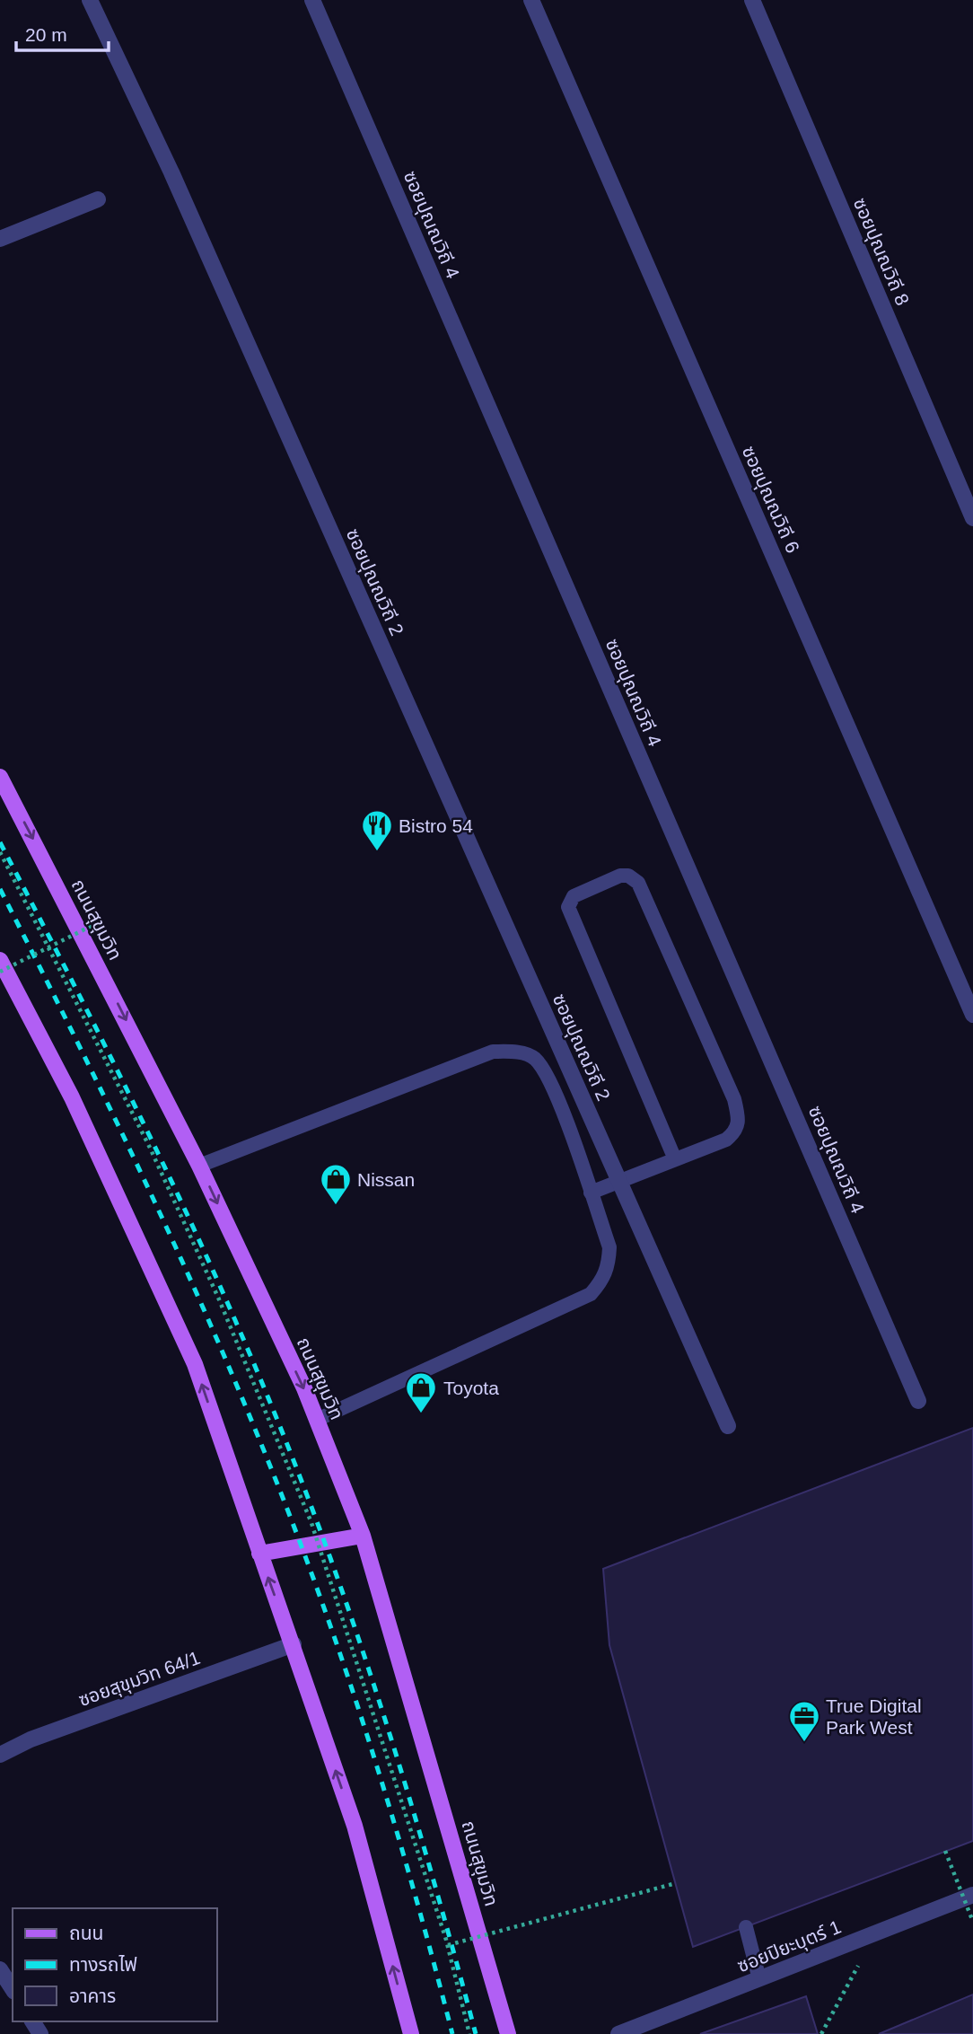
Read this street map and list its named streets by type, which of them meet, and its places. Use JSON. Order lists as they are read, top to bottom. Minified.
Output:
{"streets":{"main road":["ถนนสุขุมวิท"],"street":["ซอยปุณณวิถี 4","ซอยปุณณวิถี 8","ซอยปุณณวิถี 6","ซอยปุณณวิถี 2","ซอยสุขุมวิท 64/1","ซอยปิยะบุตร์ 1"]},"places":{"restaurant":["Bistro 54"],"shop":["Nissan","Toyota"],"office":["True Digital Park West"]},"legend":["ถนน","ทางรถไฟ","อาคาร"],"scale_bar":"20 m"}
